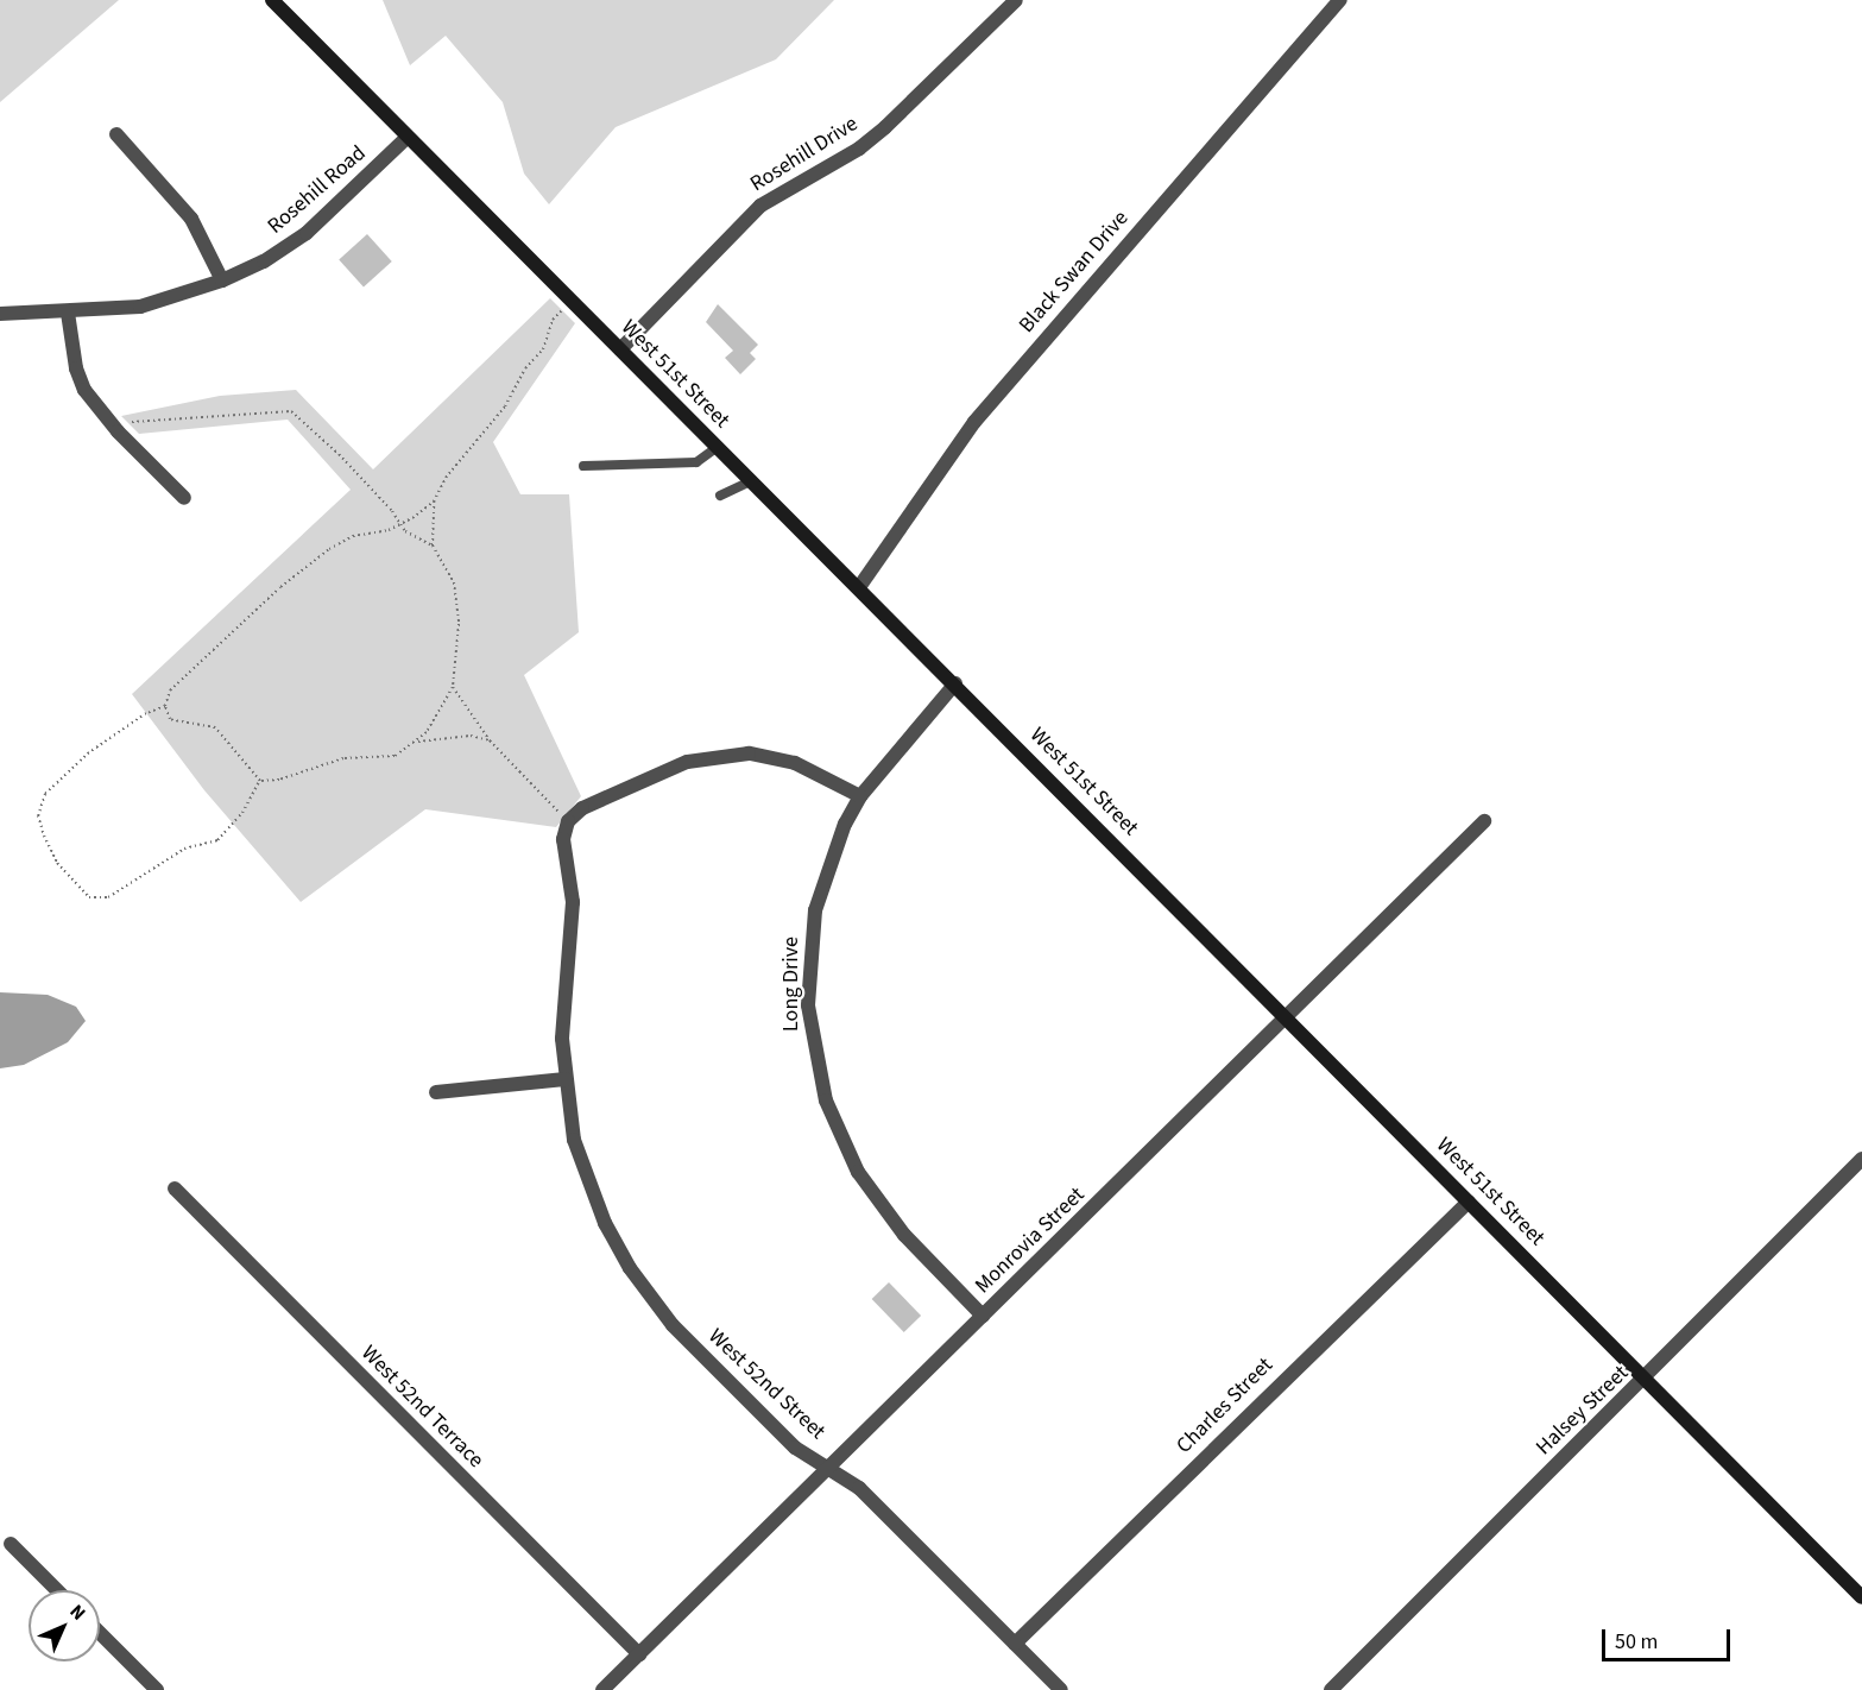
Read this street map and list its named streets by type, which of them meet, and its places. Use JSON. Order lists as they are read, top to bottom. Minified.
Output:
{"streets":{"street":["Rosehill Drive","Rosehill Road","Black Swan Drive","West 51st Street","Long Drive","Monrovia Street","West 52nd Street","Charles Street","West 52nd Terrace","Halsey Street"]},"crossings":[["Rosehill Drive","West 51st Street"],["Rosehill Road","West 51st Street"],["Black Swan Drive","West 51st Street"],["West 51st Street","Long Drive"],["West 51st Street","Monrovia Street"],["West 51st Street","Charles Street"],["West 51st Street","Halsey Street"],["Long Drive","Monrovia Street"],["Monrovia Street","West 52nd Street"],["Monrovia Street","West 52nd Terrace"],["West 52nd Street","Charles Street"]],"scale_bar":"50 m","north":"top right"}
